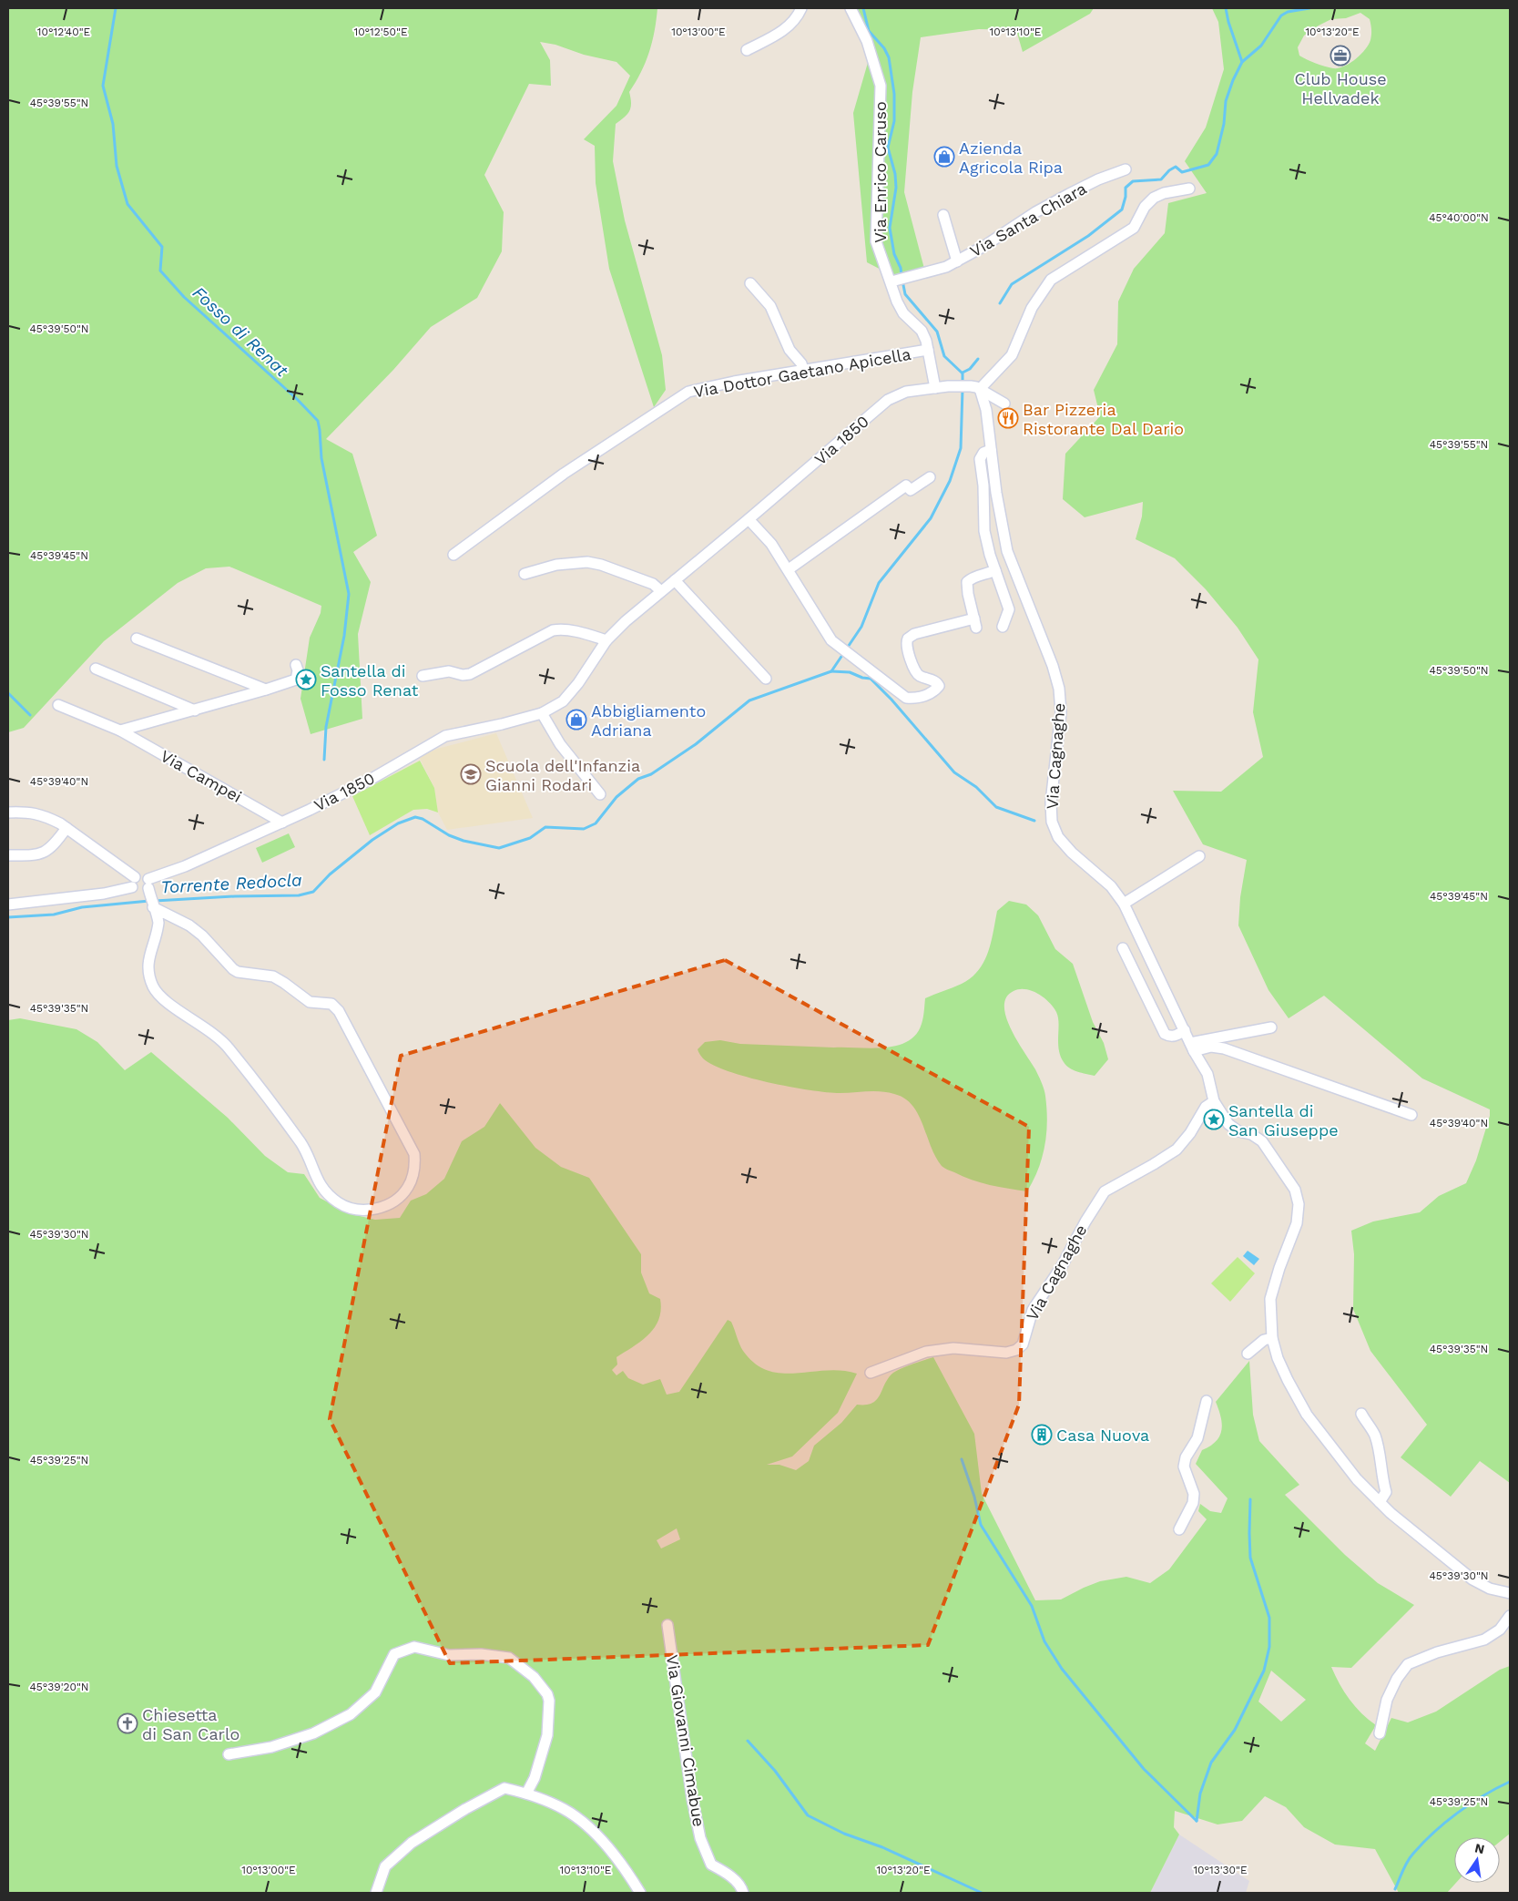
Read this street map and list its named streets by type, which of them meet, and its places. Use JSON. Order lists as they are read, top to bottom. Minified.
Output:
{"streets":{"street":["Via Enrico Caruso","Via Santa Chiara","Via Dottor Gaetano Apicella","Via 1850","Via Cagnaghe","Via Campei","Via Giovanni Cimabue"]},"crossings":[["Via Enrico Caruso","Via Santa Chiara"],["Via Enrico Caruso","Via Dottor Gaetano Apicella"],["Via Enrico Caruso","Via 1850"],["Via 1850","Via Cagnaghe"],["Via 1850","Via Campei"]],"water":["Fosso di Renat","Torrente Redocla"],"places":{"office":["Club House Hellvadek"],"shop":["Azienda Agricola Ripa","Abbigliamento Adriana"],"restaurant":["Bar Pizzeria Ristorante Dal Dario"],"place":["Santella di Fosso Renat","Santella di San Giuseppe"],"school or university":["Scuola dell'Infanzia Gianni Rodari"],"building":["Casa Nuova"],"church":["Chiesetta di San Carlo"]},"north":"top","coordinates":["10°12'40\"E","10°12'50\"E","10°13'00\"E","10°13'10\"E","10°13'20\"E","45°39'55\"N","45°40'00\"N","45°39'50\"N","45°39'45\"N","45°39'40\"N","45°39'35\"N","45°39'30\"N","45°39'25\"N","45°39'20\"N","10°13'30\"E"]}
